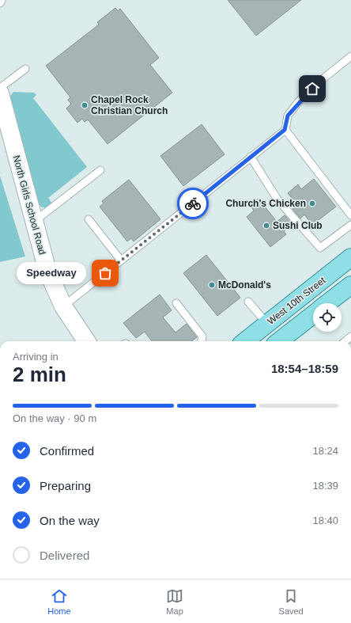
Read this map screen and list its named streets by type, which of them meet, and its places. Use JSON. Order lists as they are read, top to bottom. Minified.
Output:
{"streets":{"main road":["North Girls School Road","West 10th Street"]},"places":["Chapel Rock Christian Church","Church's Chicken","Sushi Club","Speedway","McDonald's"],"page":{"bubble":"Speedway","heading":["2 min","Arriving in","18:54–18:59"],"bar":"On the way · 90 m","list":[["Confirmed","18:24"],["Preparing","18:39"],["On the way","18:40"],"Delivered"],"tabs":["Home","Map","Saved"]}}
